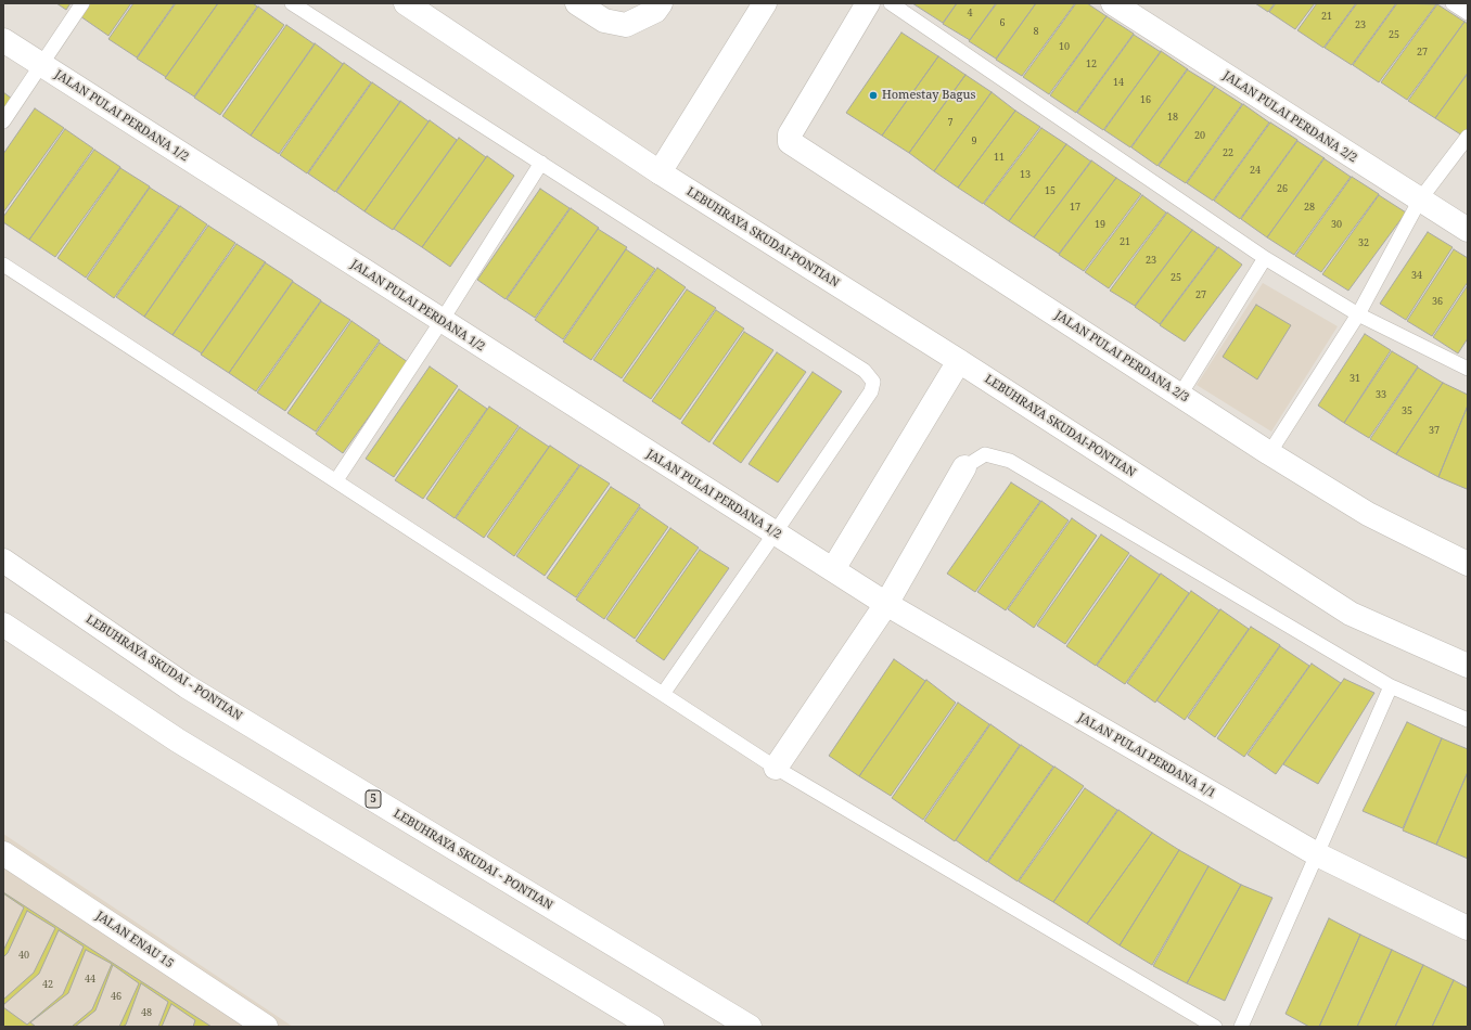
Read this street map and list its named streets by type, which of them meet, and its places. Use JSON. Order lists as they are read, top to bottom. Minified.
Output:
{"streets":{"main road":["JALAN PULAI PERDANA 1/2","JALAN PULAI PERDANA 2/2","LEBUHRAYA SKUDAI-PONTIAN","JALAN PULAI PERDANA 2/3","LEBUHRAYA SKUDAI - PONTIAN","JALAN PULAI PERDANA 1/1","5","JALAN ENAU 15"]},"crossings":[["JALAN PULAI PERDANA 1/2","JALAN PULAI PERDANA 1/1"]],"places":["Homestay Bagus"],"house_numbers":["4","21","6","23","8","25","10","27","12","14","16","18","7","20","9","22","11","24","13","26","15","17","28","19","30","21","32","23","34","25","27","36","31","33","35","37","40","44","42","46","48"]}
